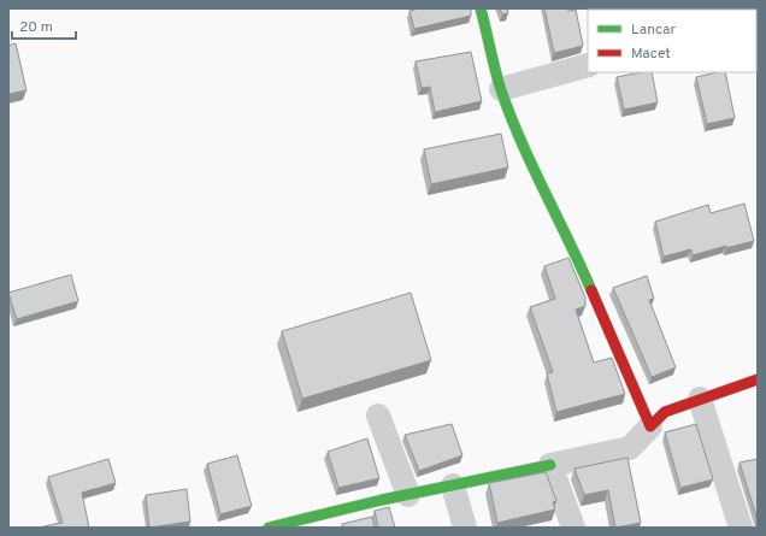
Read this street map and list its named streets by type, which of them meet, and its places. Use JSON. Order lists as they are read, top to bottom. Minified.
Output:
{"legend":["Lancar","Macet"],"scale_bar":"20 m"}
